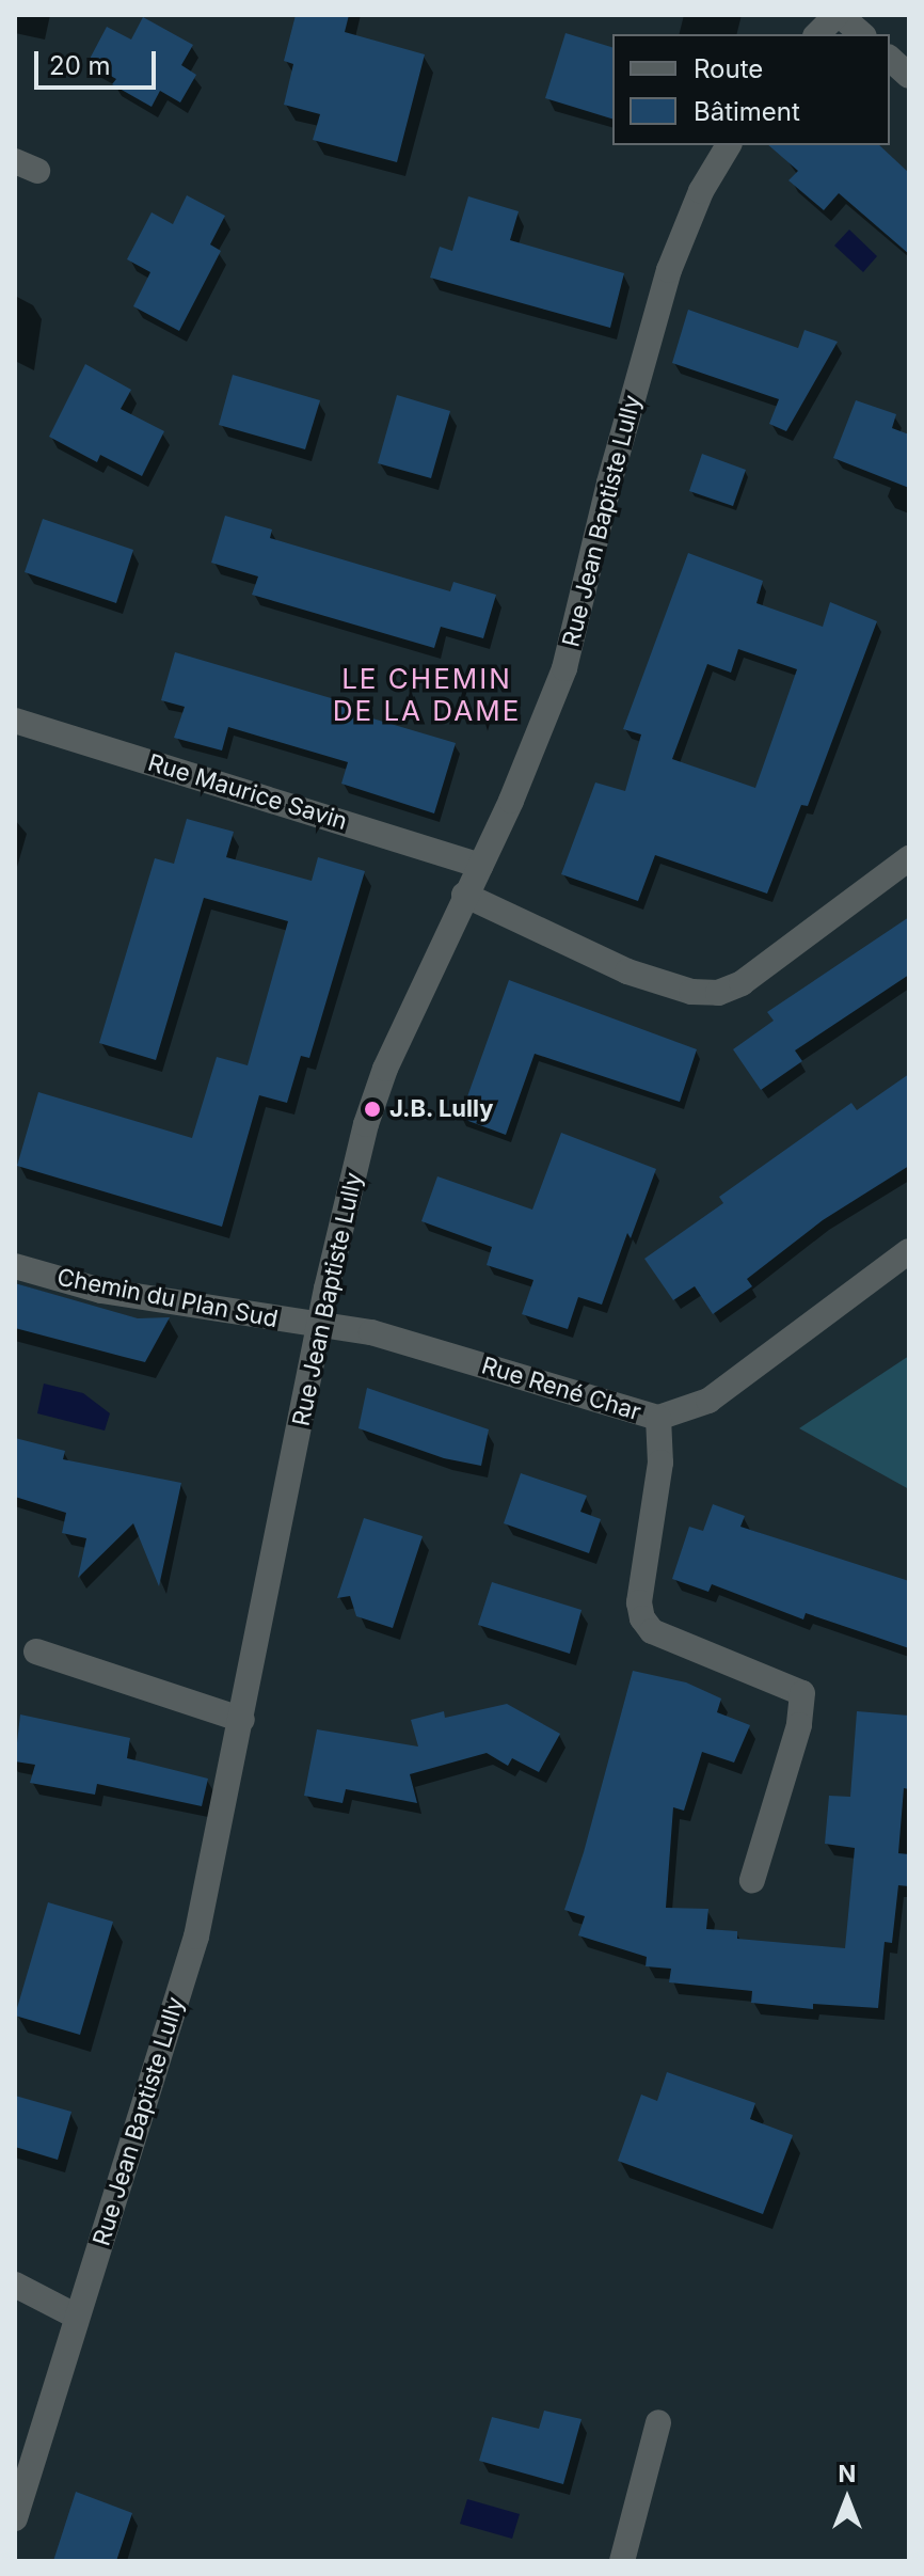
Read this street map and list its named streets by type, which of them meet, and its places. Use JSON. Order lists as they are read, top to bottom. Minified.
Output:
{"streets":{"street":["Rue Jean Baptiste Lully","Rue Maurice Savin","Chemin du Plan Sud","Rue René Char"]},"crossings":[["Rue Jean Baptiste Lully","Rue Maurice Savin"],["Rue Jean Baptiste Lully","Chemin du Plan Sud"],["Rue Jean Baptiste Lully","Rue René Char"],["Chemin du Plan Sud","Rue René Char"]],"districts":["LE CHEMIN DE LA DAME"],"places":["J.B. Lully"],"legend":["Route","Bâtiment"],"scale_bar":"20 m","north":"top"}
